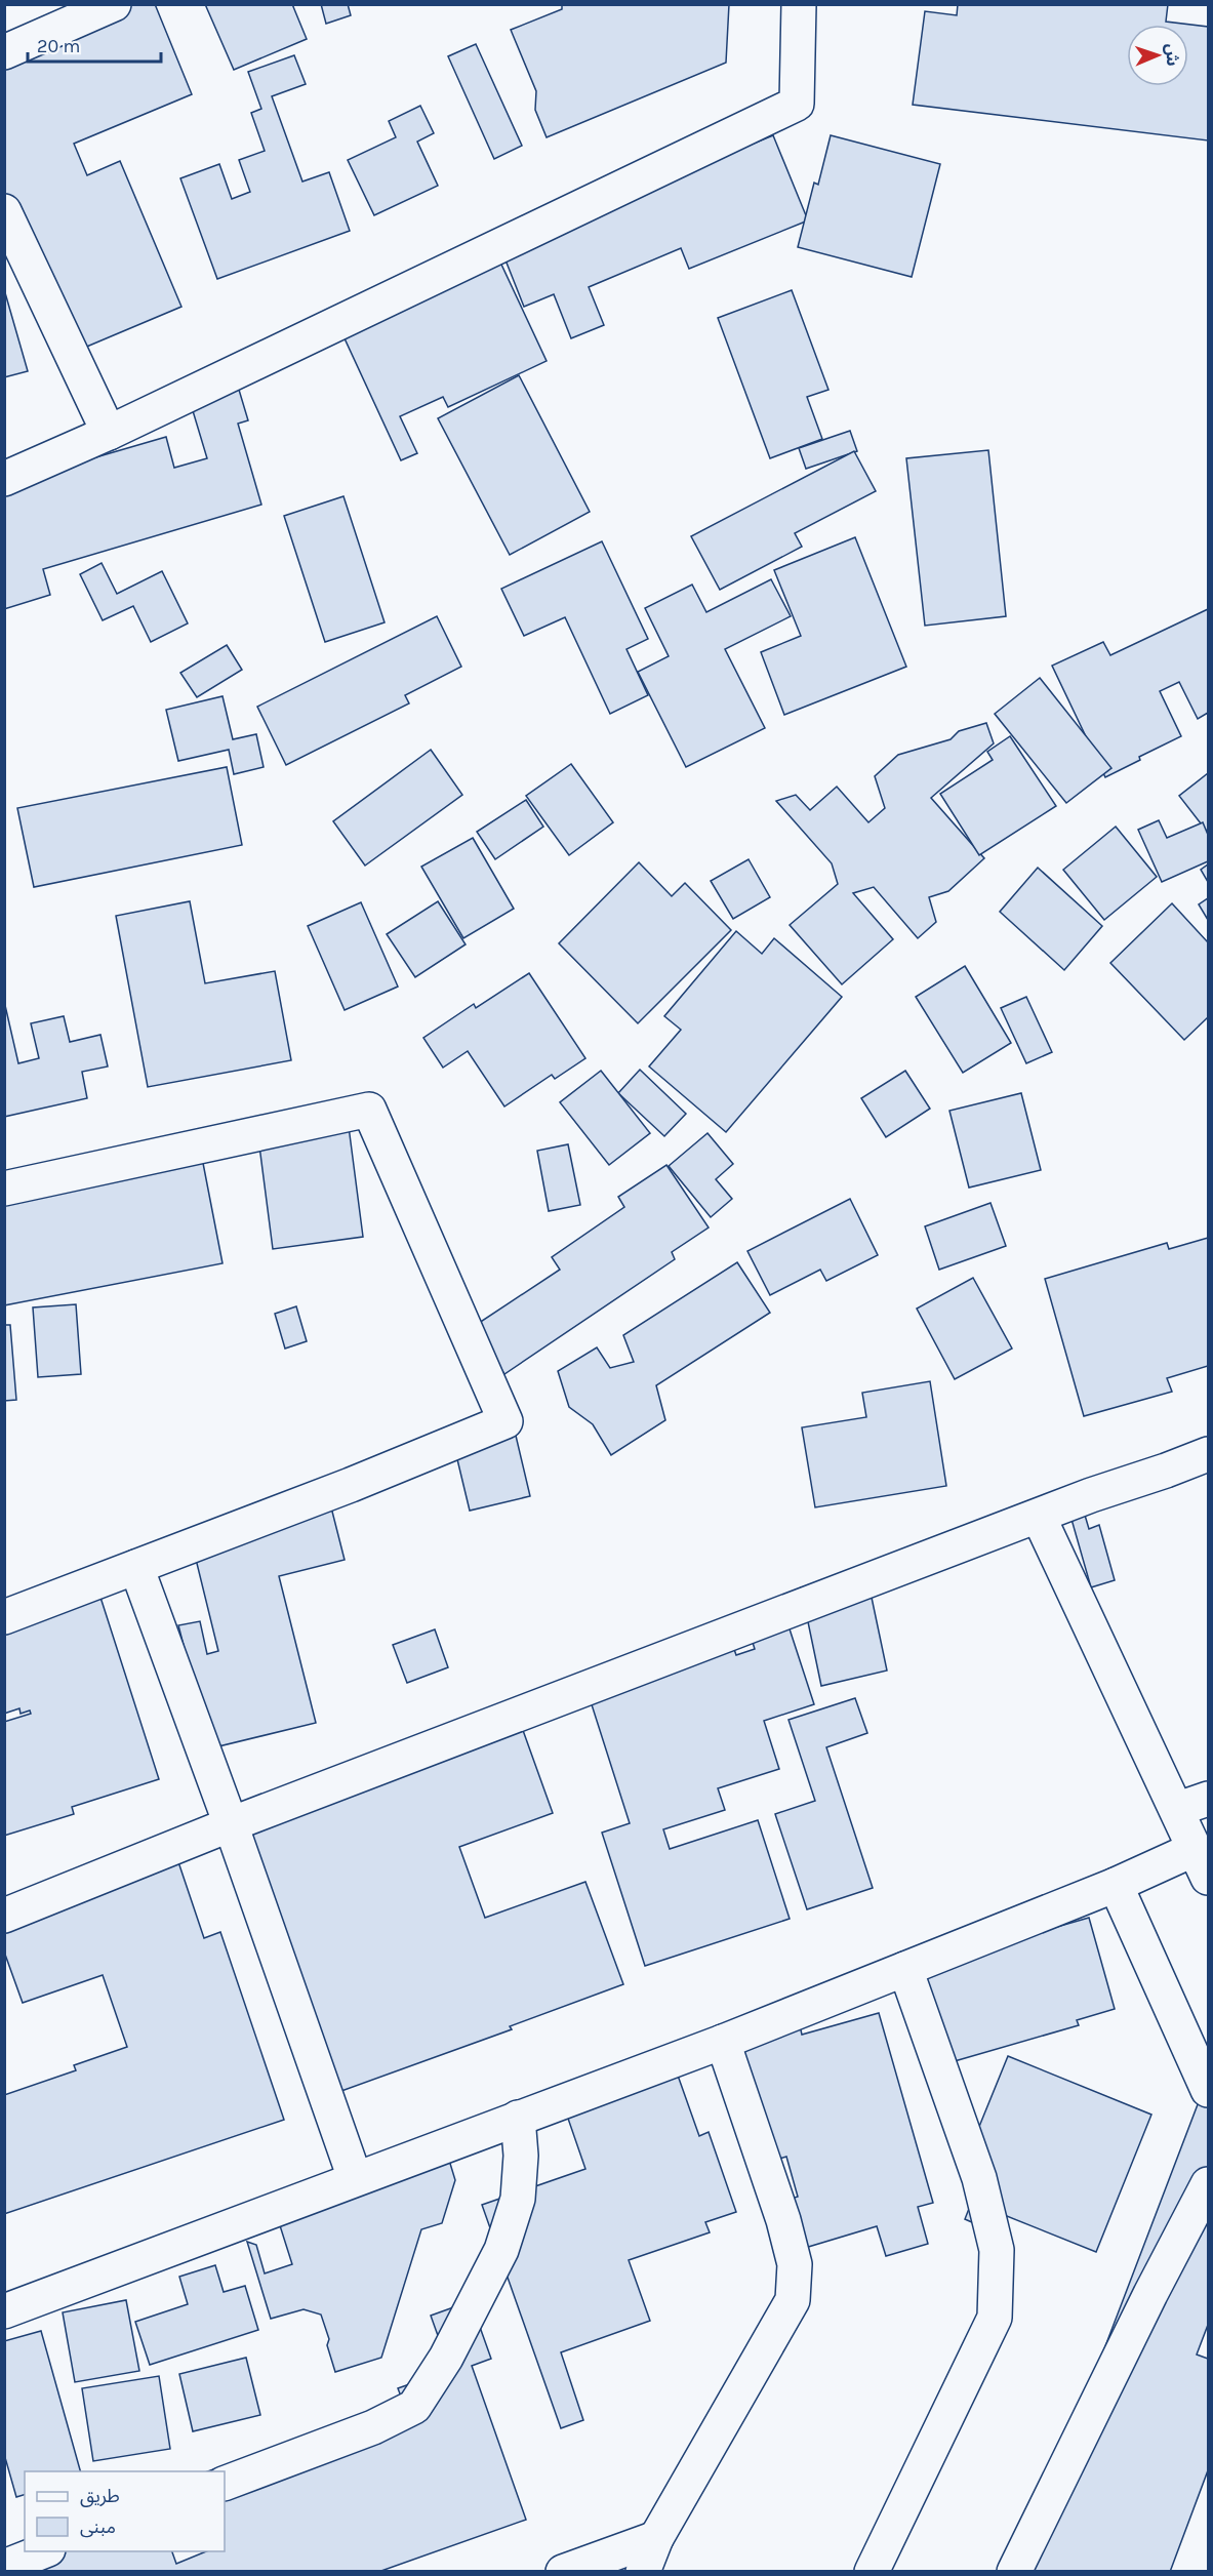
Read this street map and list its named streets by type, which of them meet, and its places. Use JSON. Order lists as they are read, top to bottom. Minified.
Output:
{"legend":["طريق","مبنى"],"scale_bar":"20 m","north":"right"}
